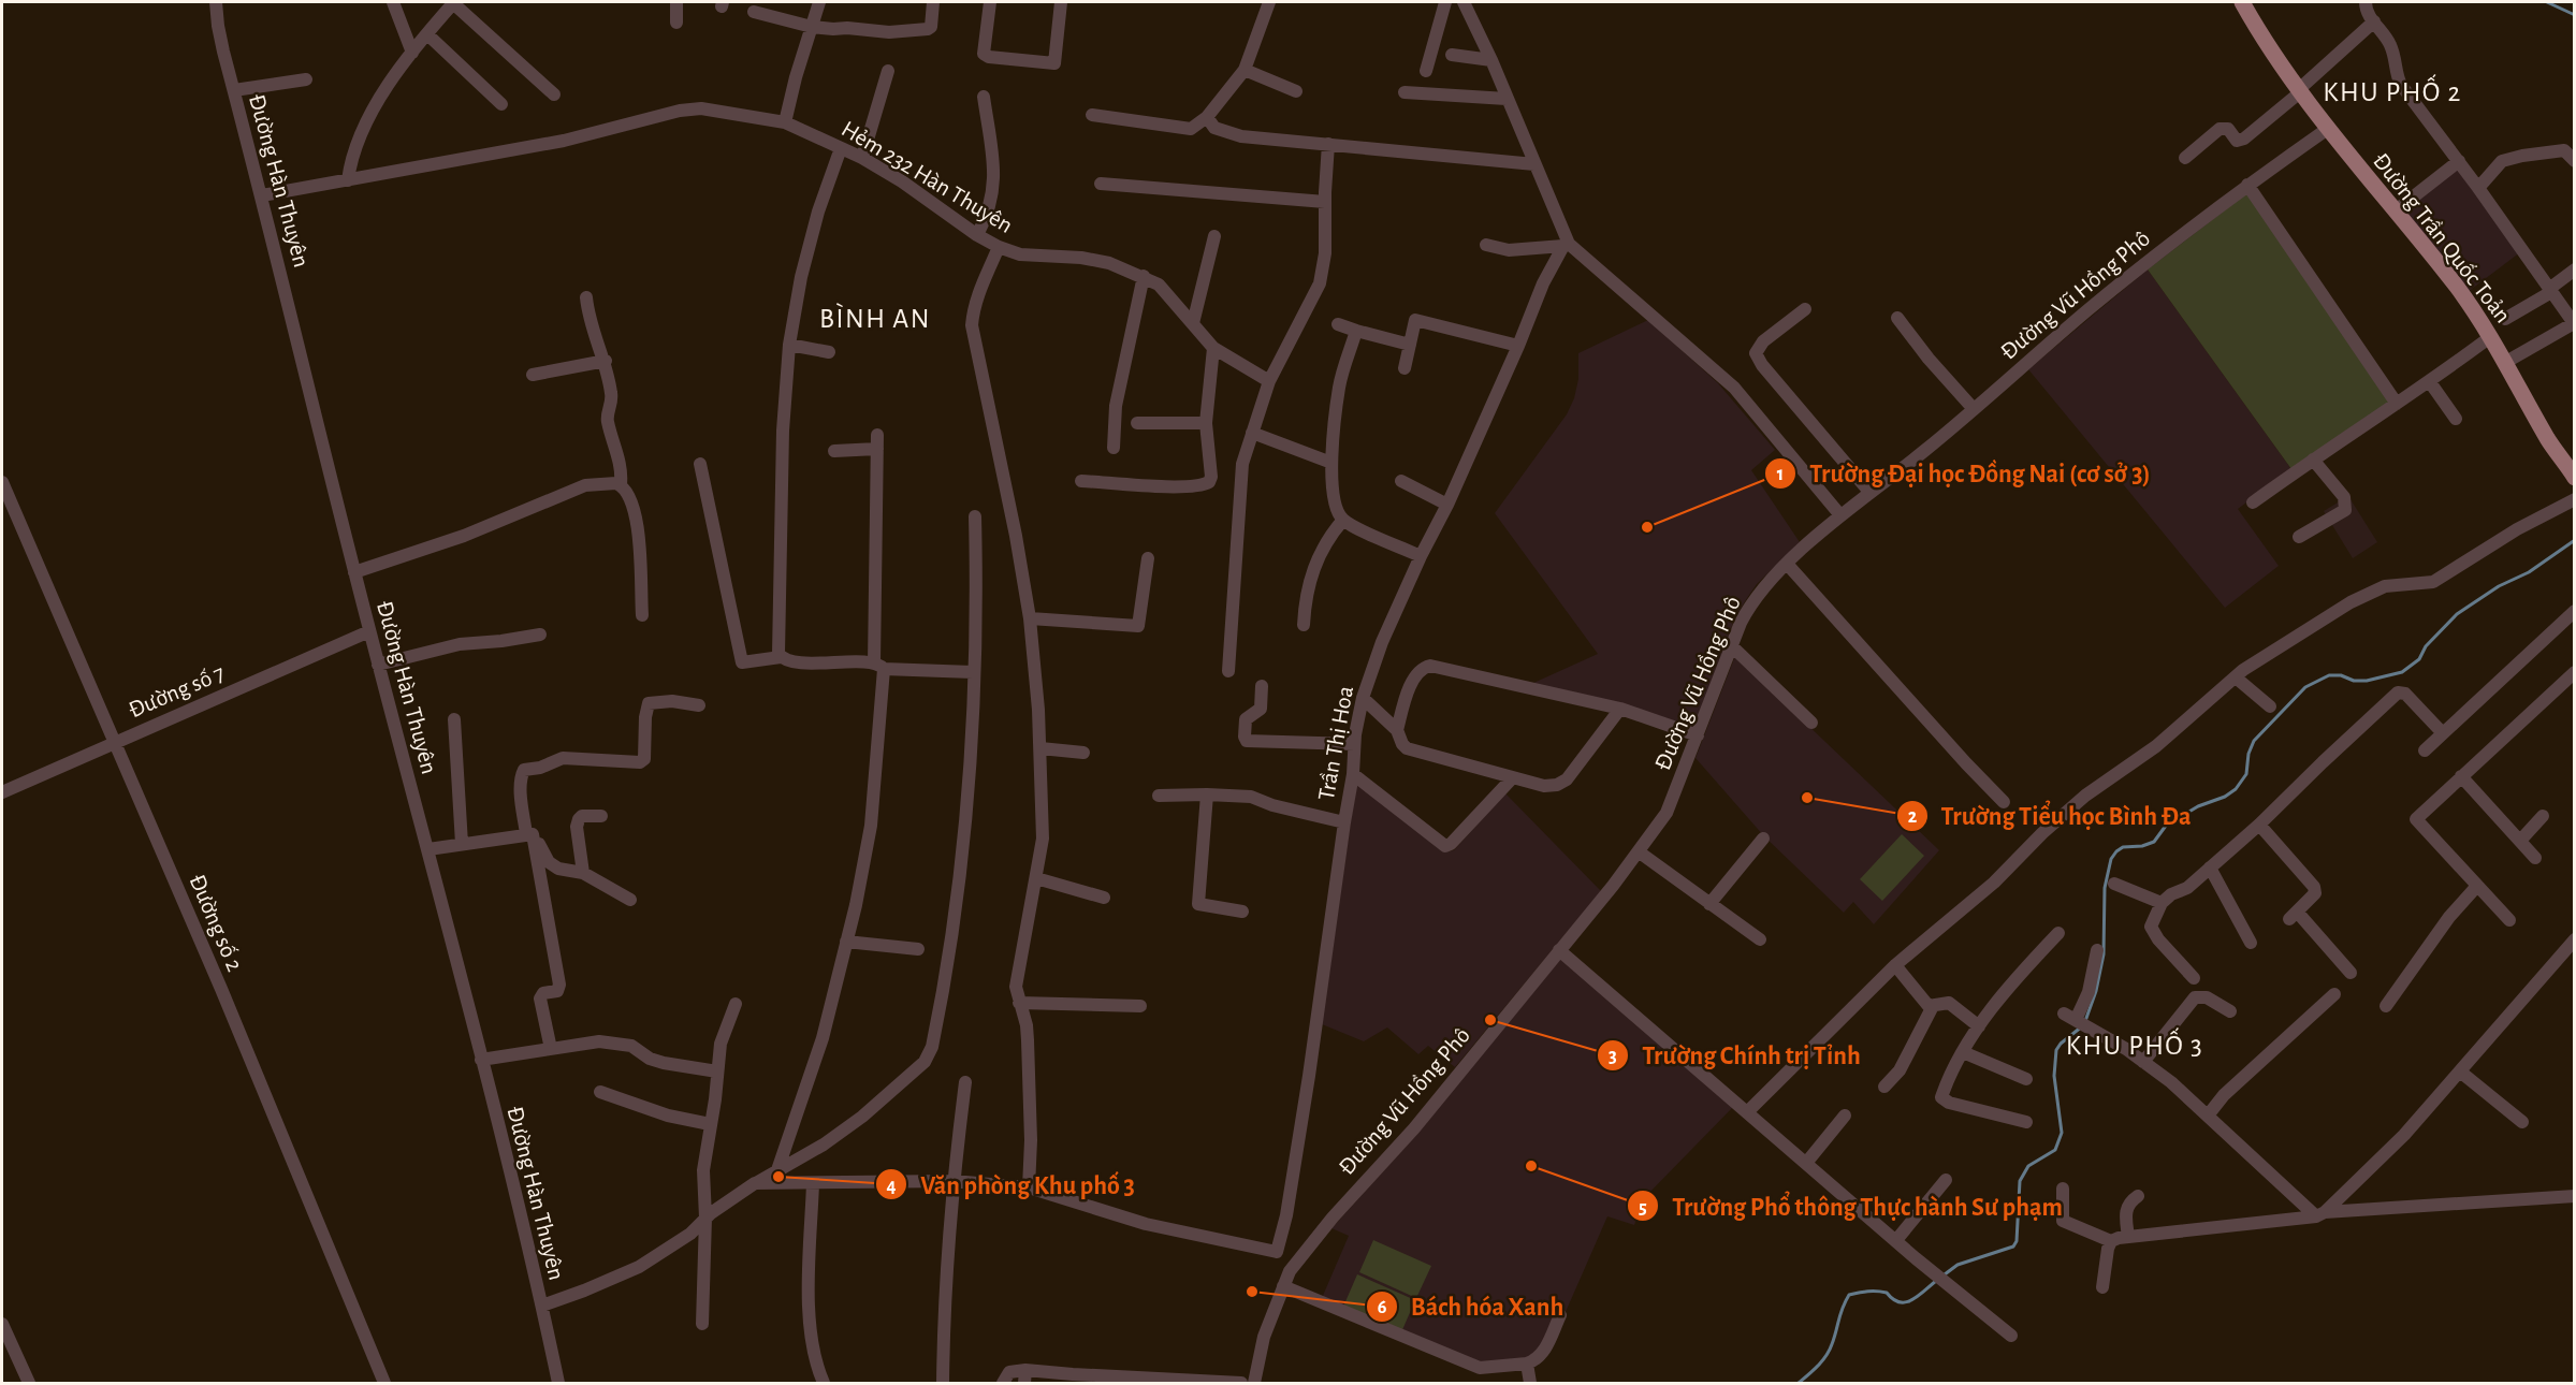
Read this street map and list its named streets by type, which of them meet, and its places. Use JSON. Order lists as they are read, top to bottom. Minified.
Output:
{"streets":{"main road":["Đường Trần Quốc Toản"],"street":["Hẻm 232 Hàn Thuyên","Đường Hàn Thuyên","Đường Vũ Hồng Phô","Đường số 7","Trần Thị Hoa","Đường số 2"]},"crossings":[["Hẻm 232 Hàn Thuyên","Đường Hàn Thuyên"],["Đường Hàn Thuyên","Đường số 7"],["Đường Trần Quốc Toản","Đường Vũ Hồng Phô"],["Đường số 7","Đường số 2"]],"districts":["KHU PHỐ 2","BÌNH AN","KHU PHỐ 3"],"places":["Trường Đại học Đồng Nai (cơ sở 3)","Trường Tiểu học Bình Đa","Trường Chính trị Tỉnh","Trường Phổ thông Thực hành Sư phạm","Văn phòng Khu phố 3","Bách hóa Xanh"]}
